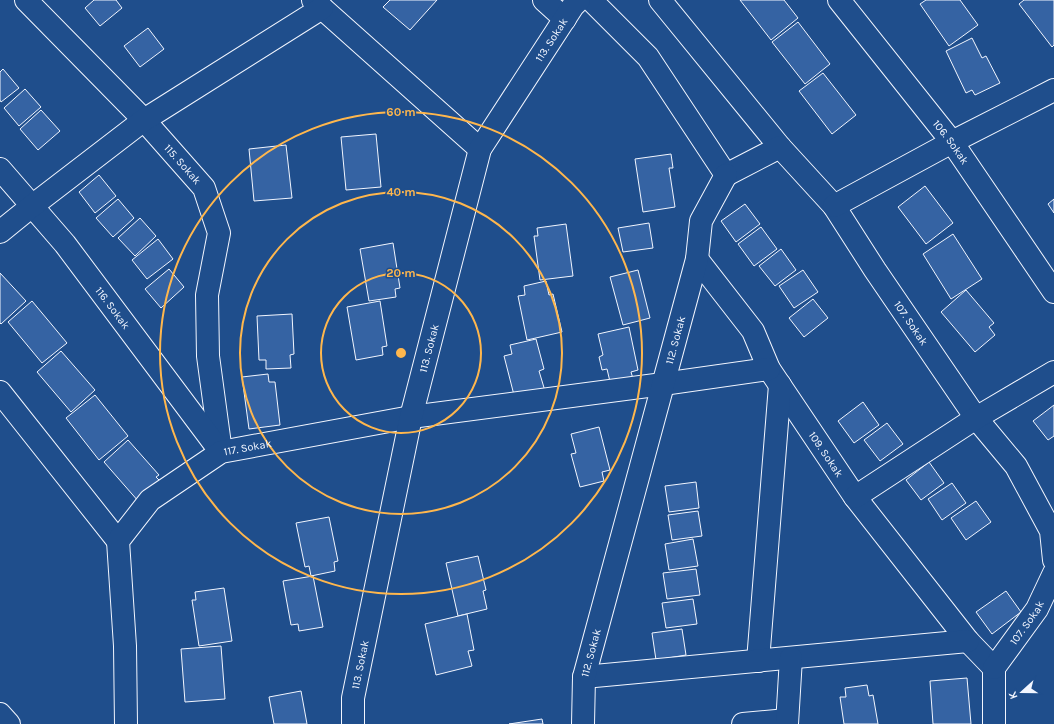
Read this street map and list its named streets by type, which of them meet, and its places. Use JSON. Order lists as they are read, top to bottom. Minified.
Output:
{"streets":{"street":["113. Sokak","106. Sokak","115. Sokak","116. Sokak","107. Sokak","112. Sokak","117. Sokak","109. Sokak"]},"crossings":[["113. Sokak","117. Sokak"],["115. Sokak","116. Sokak"],["115. Sokak","117. Sokak"],["116. Sokak","117. Sokak"],["107. Sokak","109. Sokak"],["112. Sokak","117. Sokak"],["112. Sokak","109. Sokak"],["117. Sokak","109. Sokak"]],"north":"left","rings":["60 m","40 m","20 m"]}
